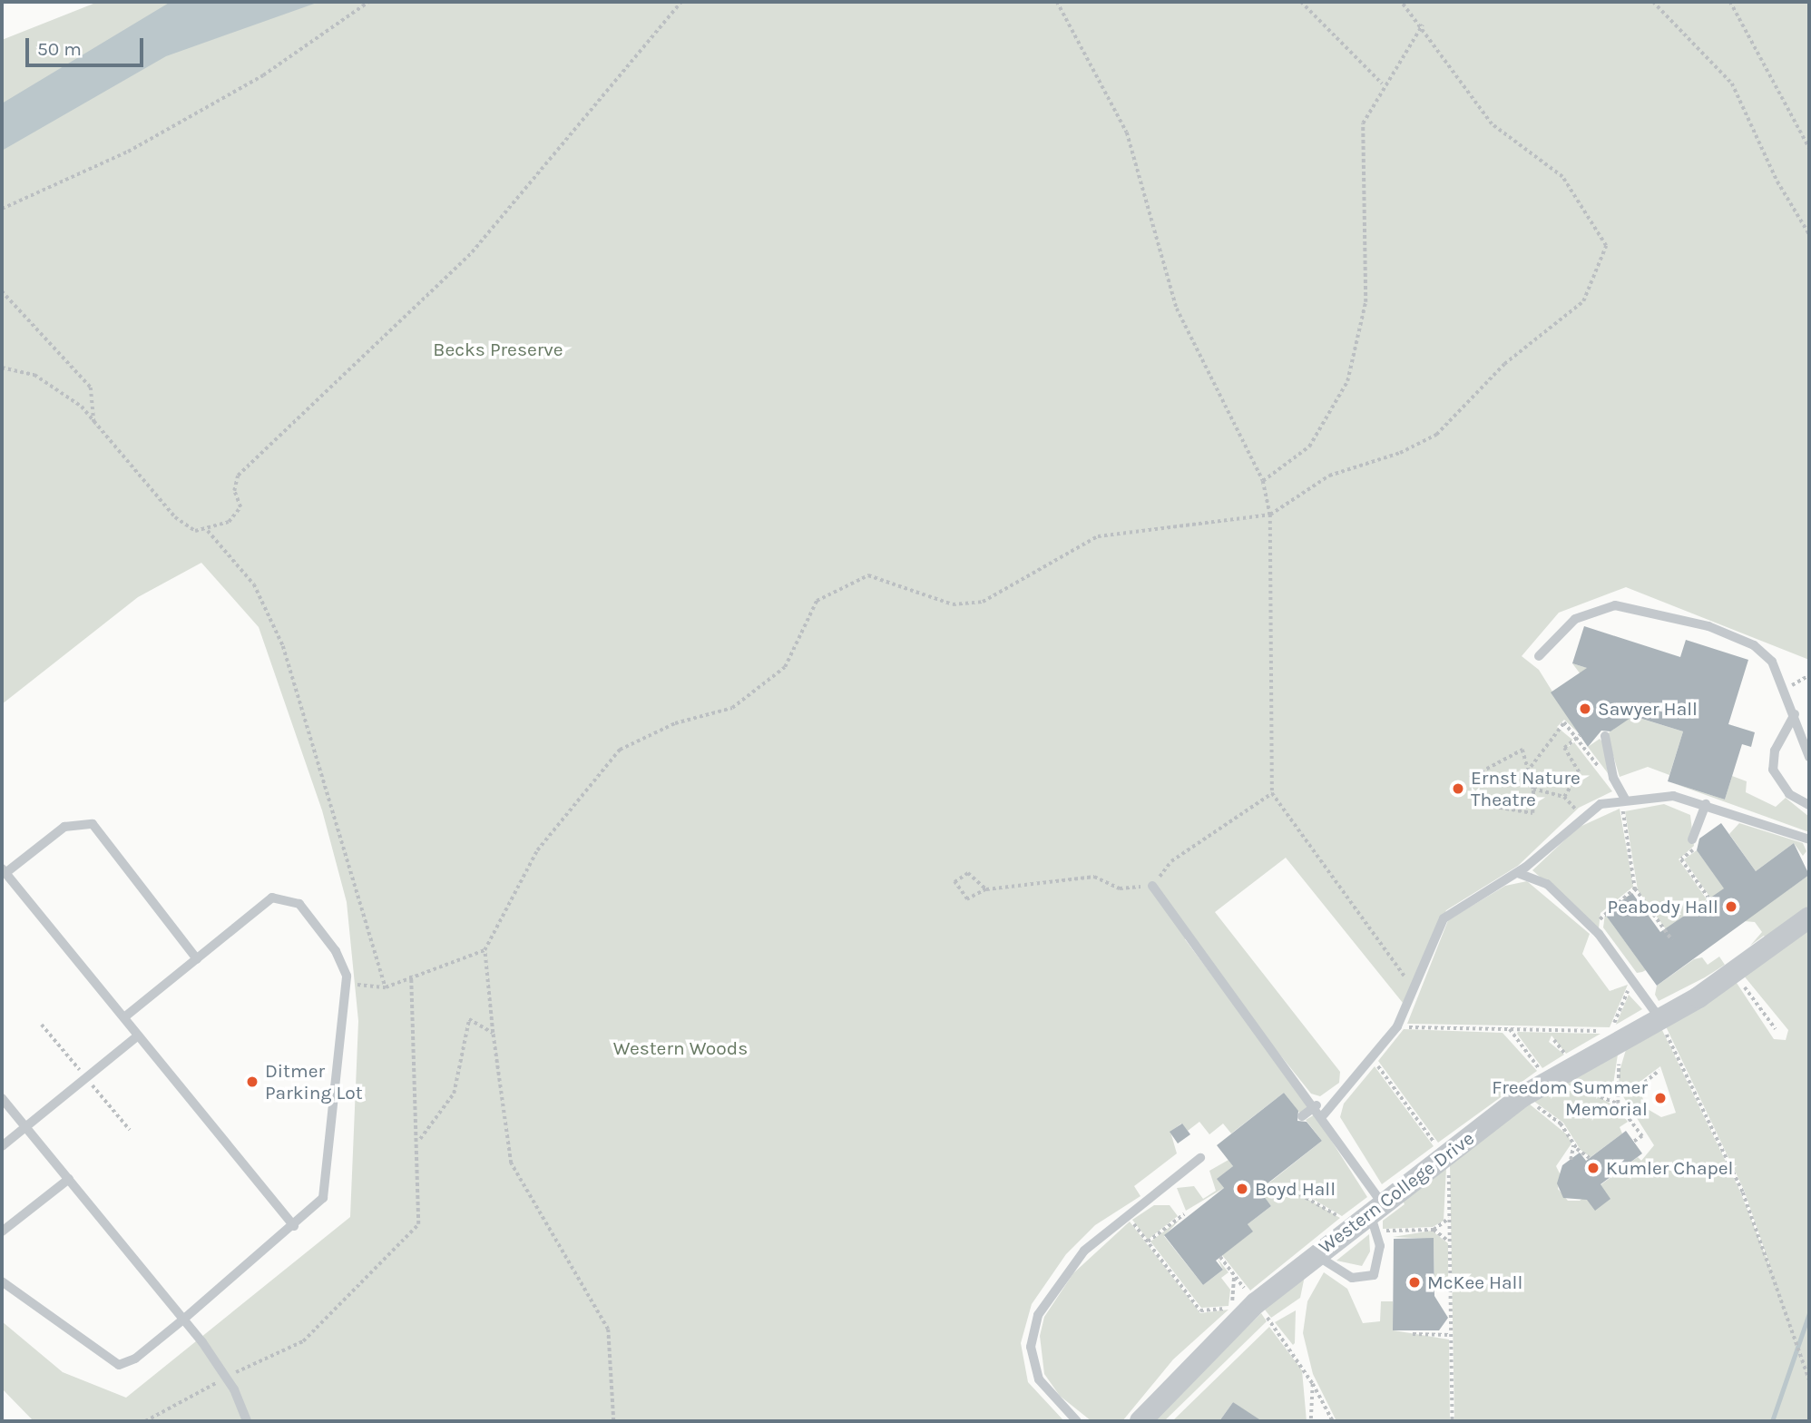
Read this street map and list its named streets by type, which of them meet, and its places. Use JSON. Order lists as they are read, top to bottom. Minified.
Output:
{"streets":{"street":["Western College Drive"]},"parks":["Becks Preserve","Western Woods"],"places":["Sawyer Hall","Ernst Nature Theatre","Peabody Hall","Ditmer Parking Lot","Freedom Summer Memorial","Kumler Chapel","Boyd Hall","McKee Hall"],"scale_bar":"50 m"}
